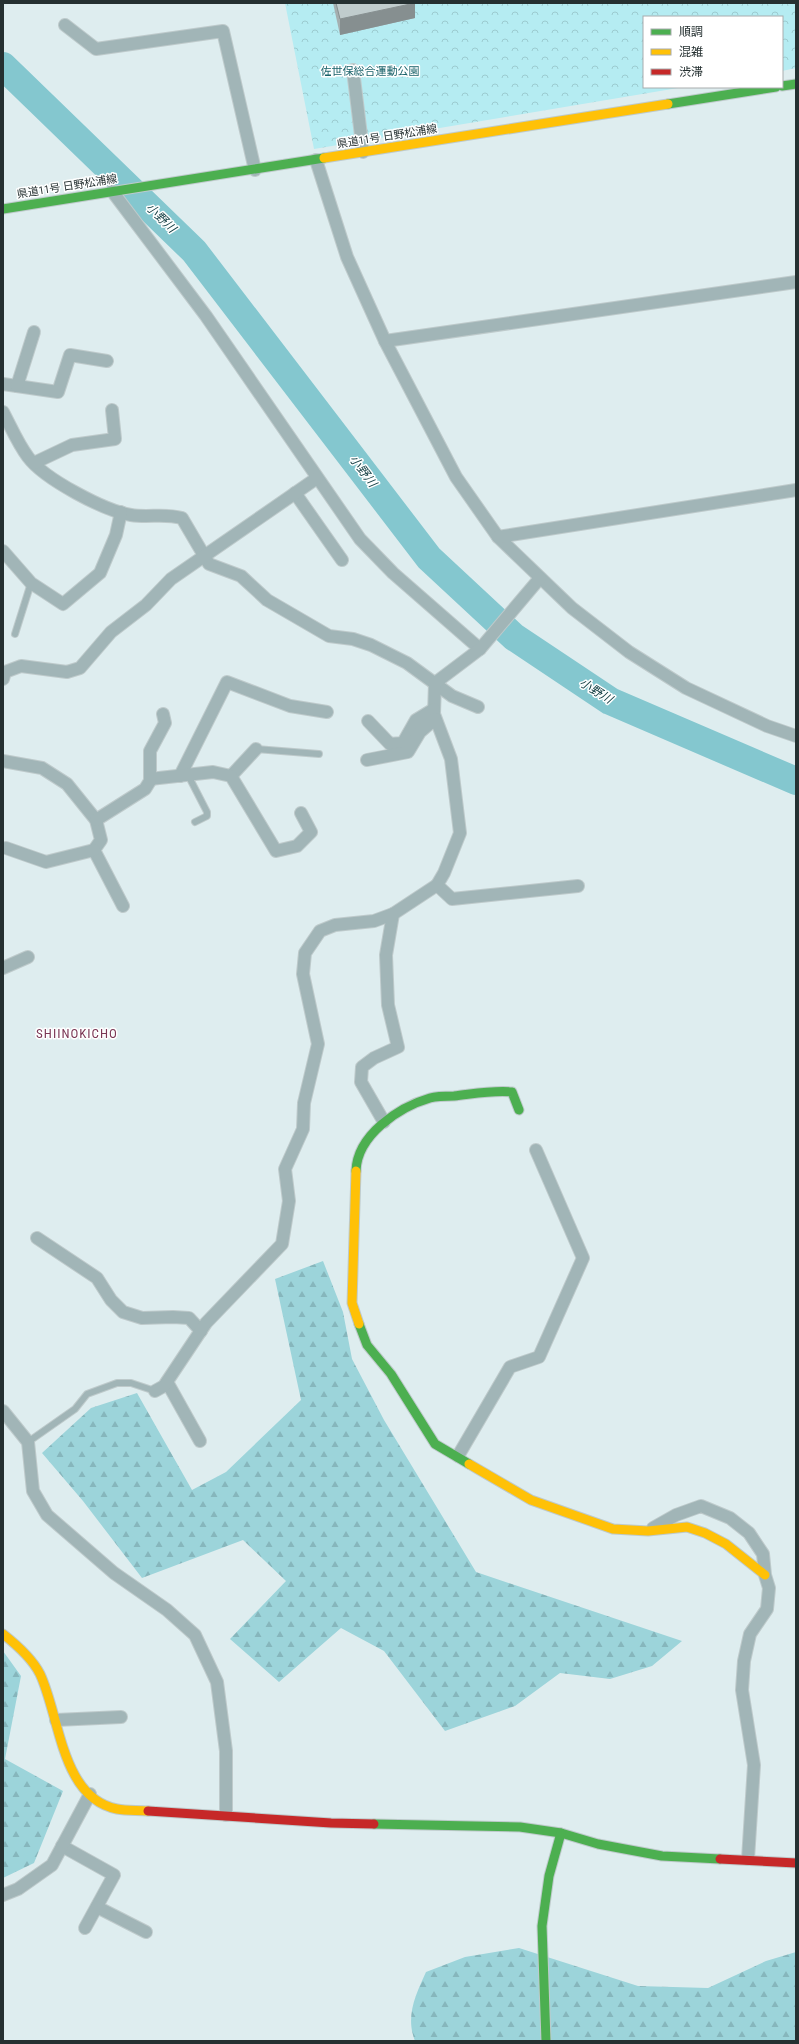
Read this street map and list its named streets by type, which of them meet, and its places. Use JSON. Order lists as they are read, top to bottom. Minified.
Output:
{"streets":{"street":["県道11号 日野松浦線"]},"districts":["SHIINOKICHO"],"water":["小野川"],"parks":["佐世保総合運動公園"],"legend":["順調","混雑","渋滞"]}
